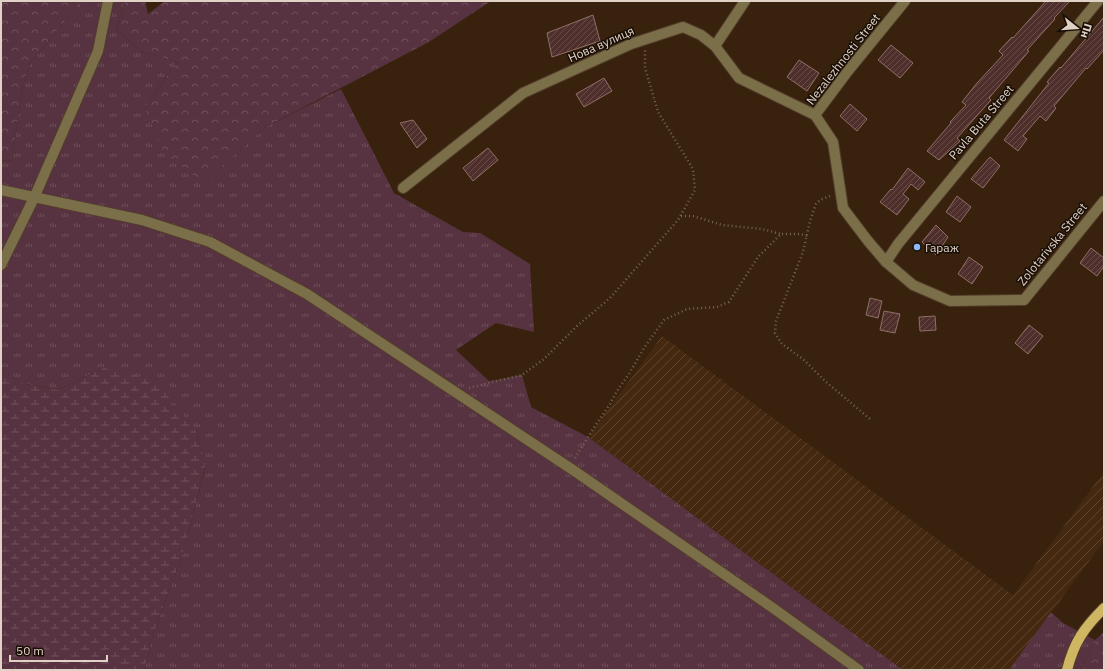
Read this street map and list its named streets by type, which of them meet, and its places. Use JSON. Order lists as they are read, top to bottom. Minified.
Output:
{"streets":{"street":["Нова вулиця","Nezalezhnosti Street","Pavla Buta Street","Zolotarivska Street"]},"crossings":[["Нова вулиця","Nezalezhnosti Street"],["Nezalezhnosti Street","Pavla Buta Street"],["Nezalezhnosti Street","Zolotarivska Street"],["Pavla Buta Street","Zolotarivska Street"]],"places":["Гараж"],"scale_bar":"50 m","north":"right"}
